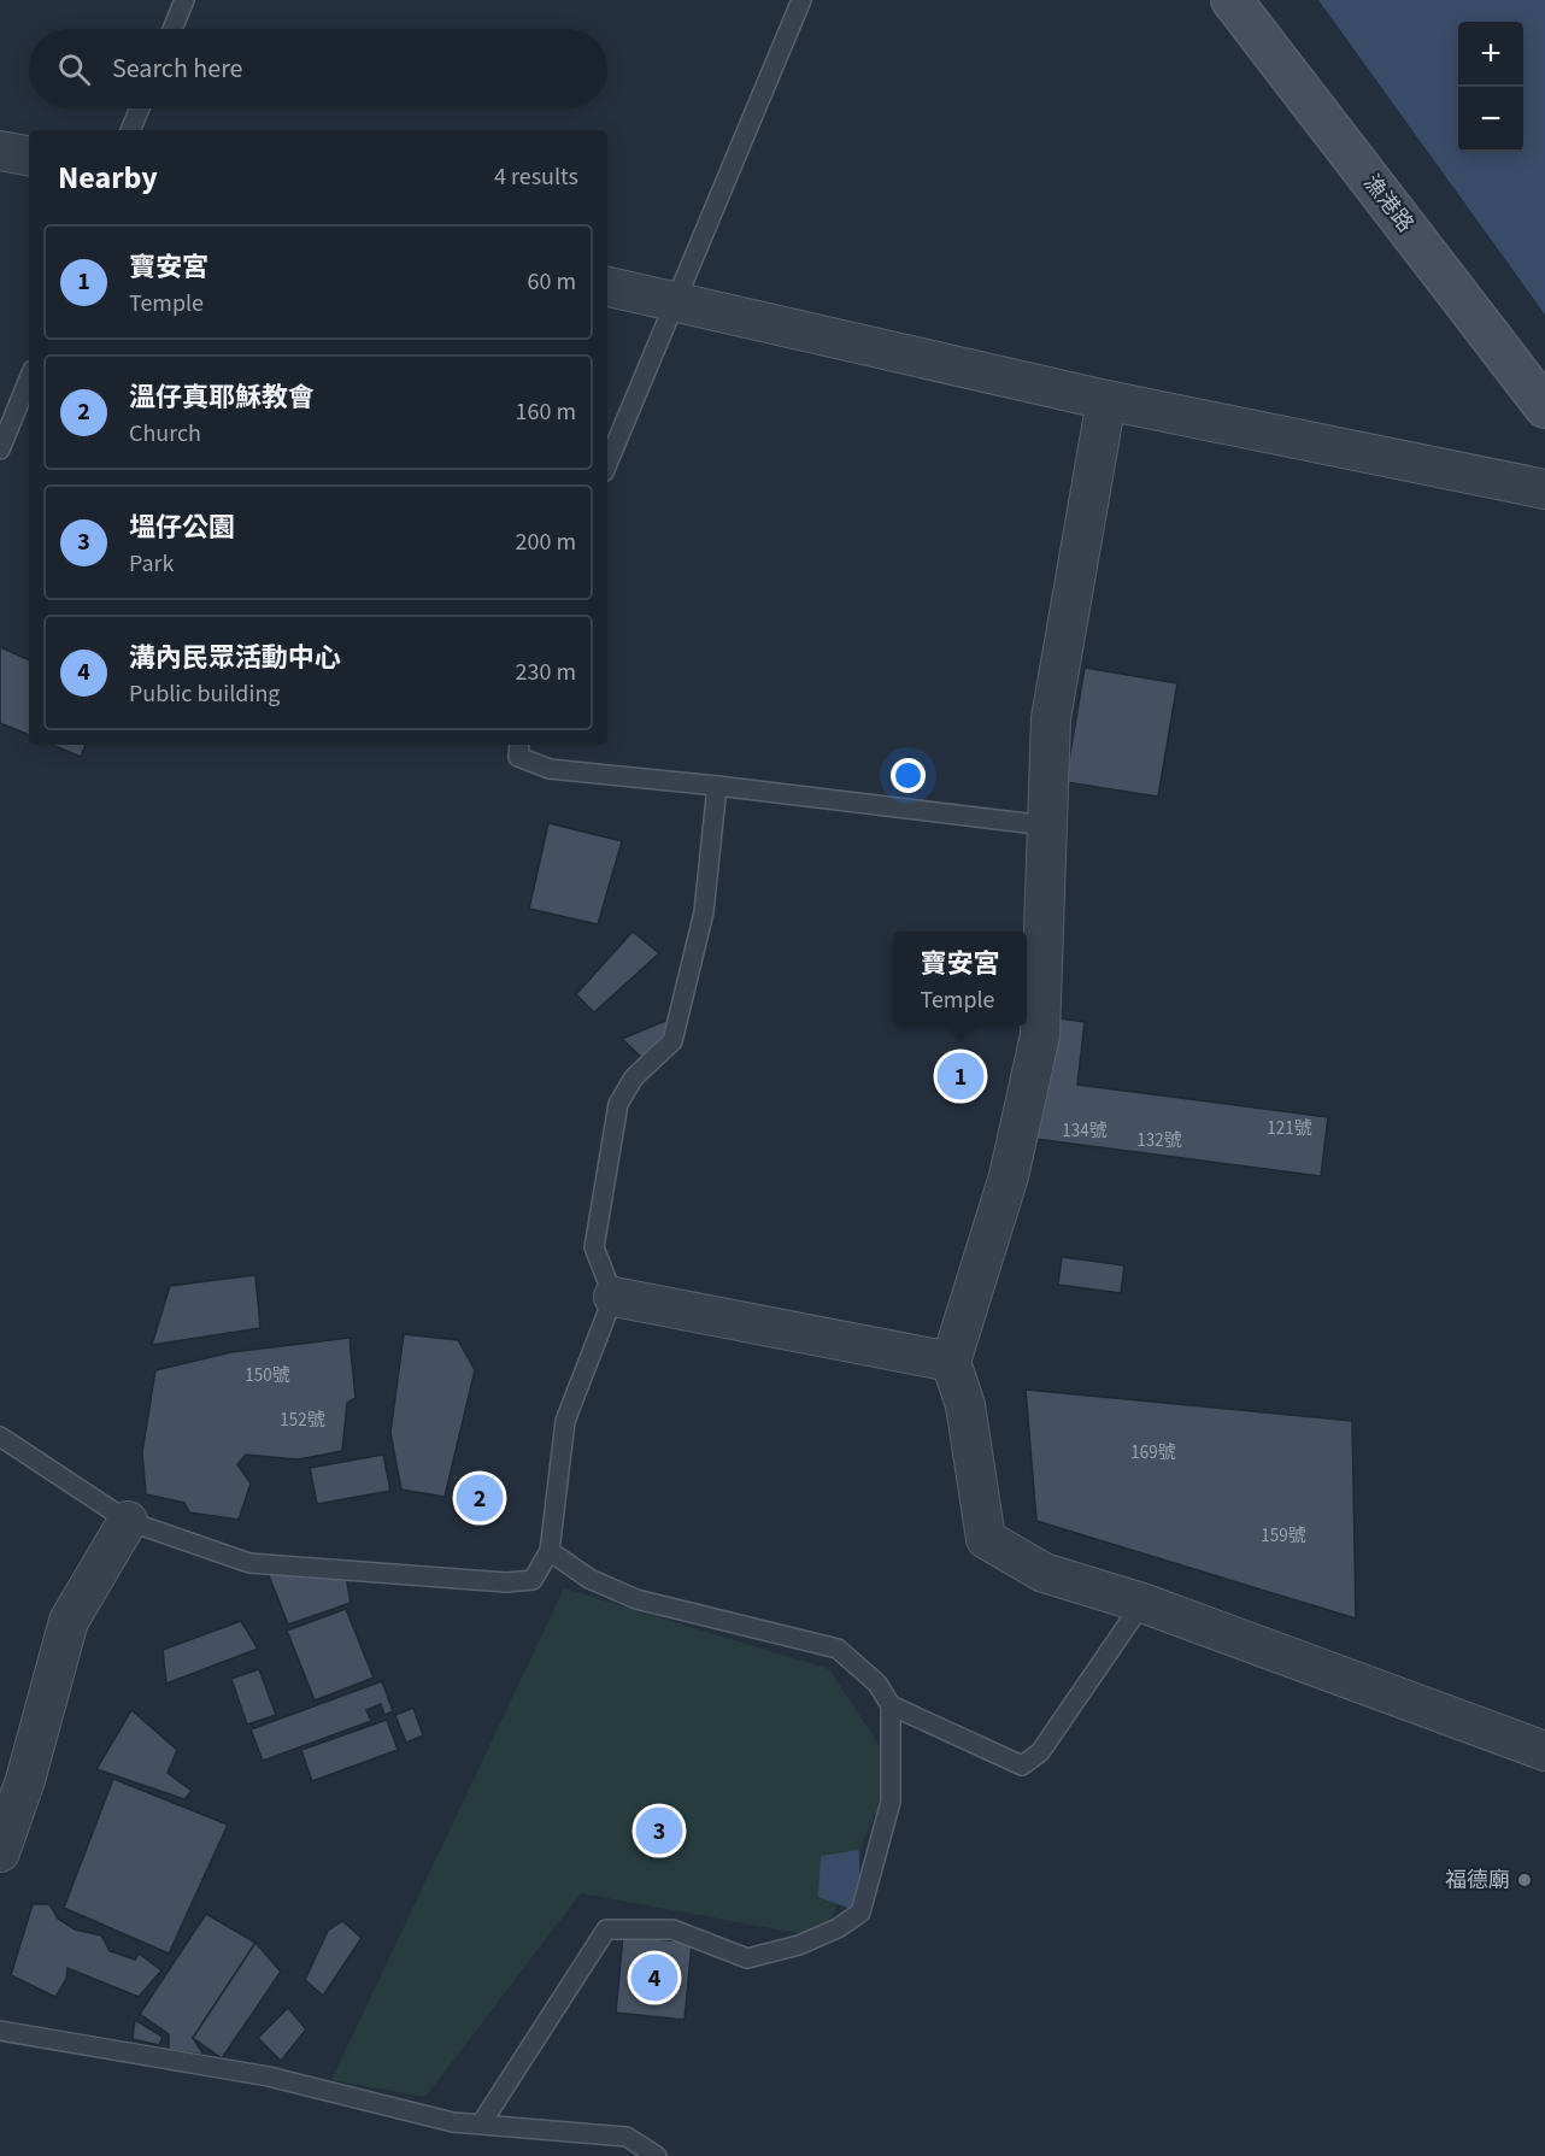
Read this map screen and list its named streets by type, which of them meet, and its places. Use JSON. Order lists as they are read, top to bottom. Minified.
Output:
{"streets":{"street":["漁港路"]},"places":["福德廟"],"house_numbers":["121號","134號","132號","150號","152號","169號","159號"],"page":{"map_buttons":["+","−"],"search":"Search here","heading":["Nearby","4 results"],"list":[{"mark":"1","name":"寶安宮","note":"Temple","value":"60 m"},{"mark":"2","name":"溫仔真耶穌教會","note":"Church","value":"160 m"},{"mark":"3","name":"塭仔公園","note":"Park","value":"200 m"},{"mark":"4","name":"溝內民眾活動中心","note":"Public building","value":"230 m"}],"popup":["寶安宮","Temple"],"pins":["1","2","3","4"]}}
